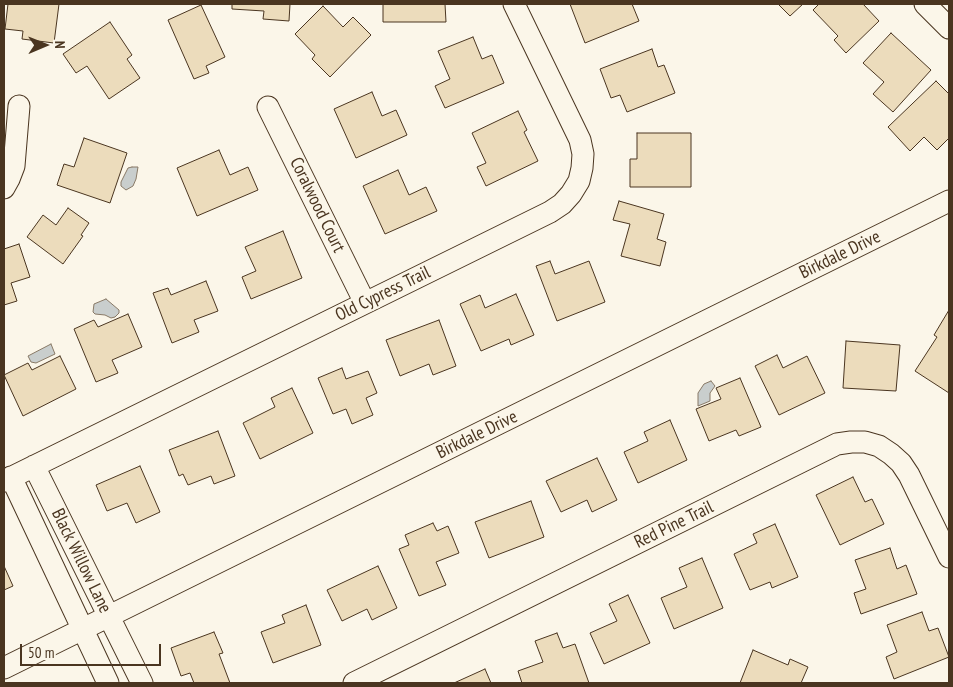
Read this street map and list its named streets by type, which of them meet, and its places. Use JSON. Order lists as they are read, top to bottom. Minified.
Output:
{"streets":{"street":["Coralwood Court","Birkdale Drive","Old Cypress Trail","Red Pine Trail","Black Willow Lane"]},"crossings":[["Coralwood Court","Old Cypress Trail"],["Birkdale Drive","Black Willow Lane"],["Old Cypress Trail","Black Willow Lane"]],"scale_bar":"50 m","north":"right"}
